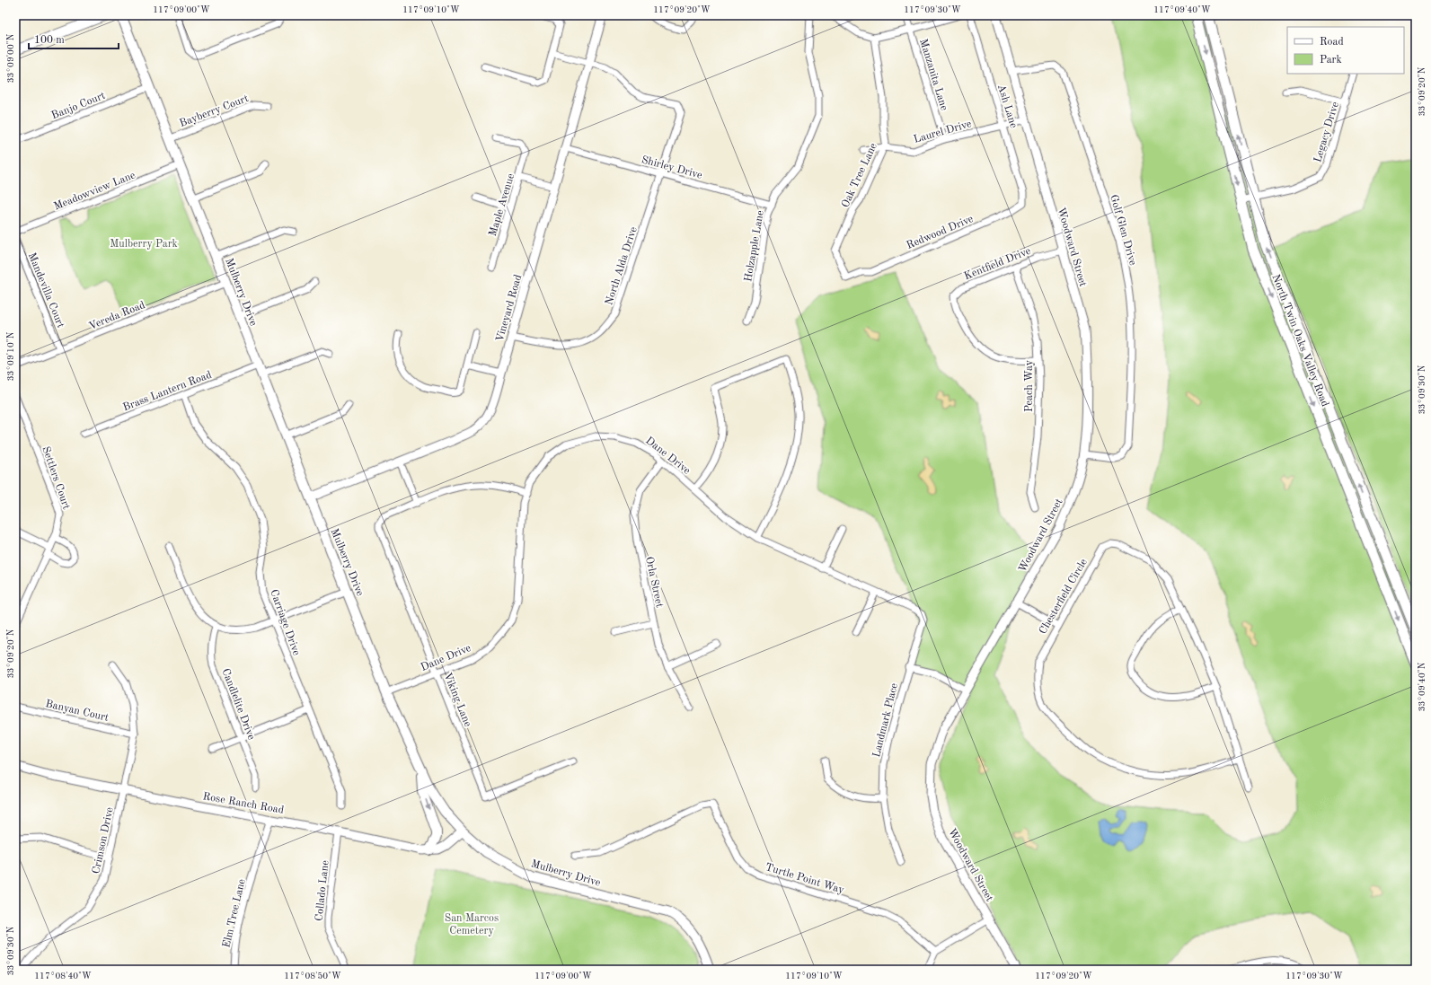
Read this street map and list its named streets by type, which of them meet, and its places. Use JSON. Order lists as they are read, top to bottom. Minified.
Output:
{"streets":{"main road":["Mulberry Drive","North Twin Oaks Valley Road"],"street":["Manzanita Lane","Banjo Court","Ash Lane","Bayberry Court","Laurel Drive","Legacy Drive","Shirley Drive","Oak Tree Lane","Meadowview Lane","Maple Avenue","Golf Glen Drive","Redwood Drive","Holzapple Lane","Woodward Street","Kentfield Drive","North Alda Drive","Mandevilla Court","Vineyard Road","Vereda Road","Peach Way","Brass Lantern Road","Dane Drive","Settlers Court","Orla Street","Chesterfield Circle","Carriage Drive","Viking Lane","Candlelite Drive","Banyan Court","Landmark Place","Rose Ranch Road","Crimson Drive","Turtle Point Way","Collado Lane","Elm Tree Lane"]},"crossings":[["Manzanita Lane","Laurel Drive"],["Banjo Court","Mulberry Drive"],["Ash Lane","Laurel Drive"],["Ash Lane","Redwood Drive"],["Bayberry Court","Mulberry Drive"],["Laurel Drive","Oak Tree Lane"],["Laurel Drive","Woodward Street"],["Legacy Drive","North Twin Oaks Valley Road"],["Shirley Drive","Holzapple Lane"],["Shirley Drive","North Alda Drive"],["Shirley Drive","Vineyard Road"],["Oak Tree Lane","Redwood Drive"],["Meadowview Lane","Mulberry Drive"],["Golf Glen Drive","Woodward Street"],["Woodward Street","Kentfield Drive"],["Kentfield Drive","Peach Way"],["North Alda Drive","Vineyard Road"],["Mandevilla Court","Vereda Road"],["Mulberry Drive","Vineyard Road"],["Mulberry Drive","Vereda Road"],["Mulberry Drive","Brass Lantern Road"],["Mulberry Drive","Dane Drive"],["Mulberry Drive","Rose Ranch Road"],["Brass Lantern Road","Carriage Drive"],["Dane Drive","Orla Street"],["Dane Drive","Viking Lane"],["Dane Drive","Landmark Place"],["Banyan Court","Crimson Drive"],["Rose Ranch Road","Crimson Drive"],["Rose Ranch Road","Collado Lane"],["Rose Ranch Road","Elm Tree Lane"]],"parks":["Mulberry Park","San Marcos Cemetery"],"legend":["Road","Park"],"scale_bar":"100 m","coordinates":["117°09'00\"W","117°09'10\"W","117°09'20\"W","117°09'30\"W","117°09'40\"W","33°09'00\"N","33°09'20\"N","33°09'10\"N","33°09'30\"N","33°09'40\"N","117°08'40\"W","117°08'50\"W"]}
